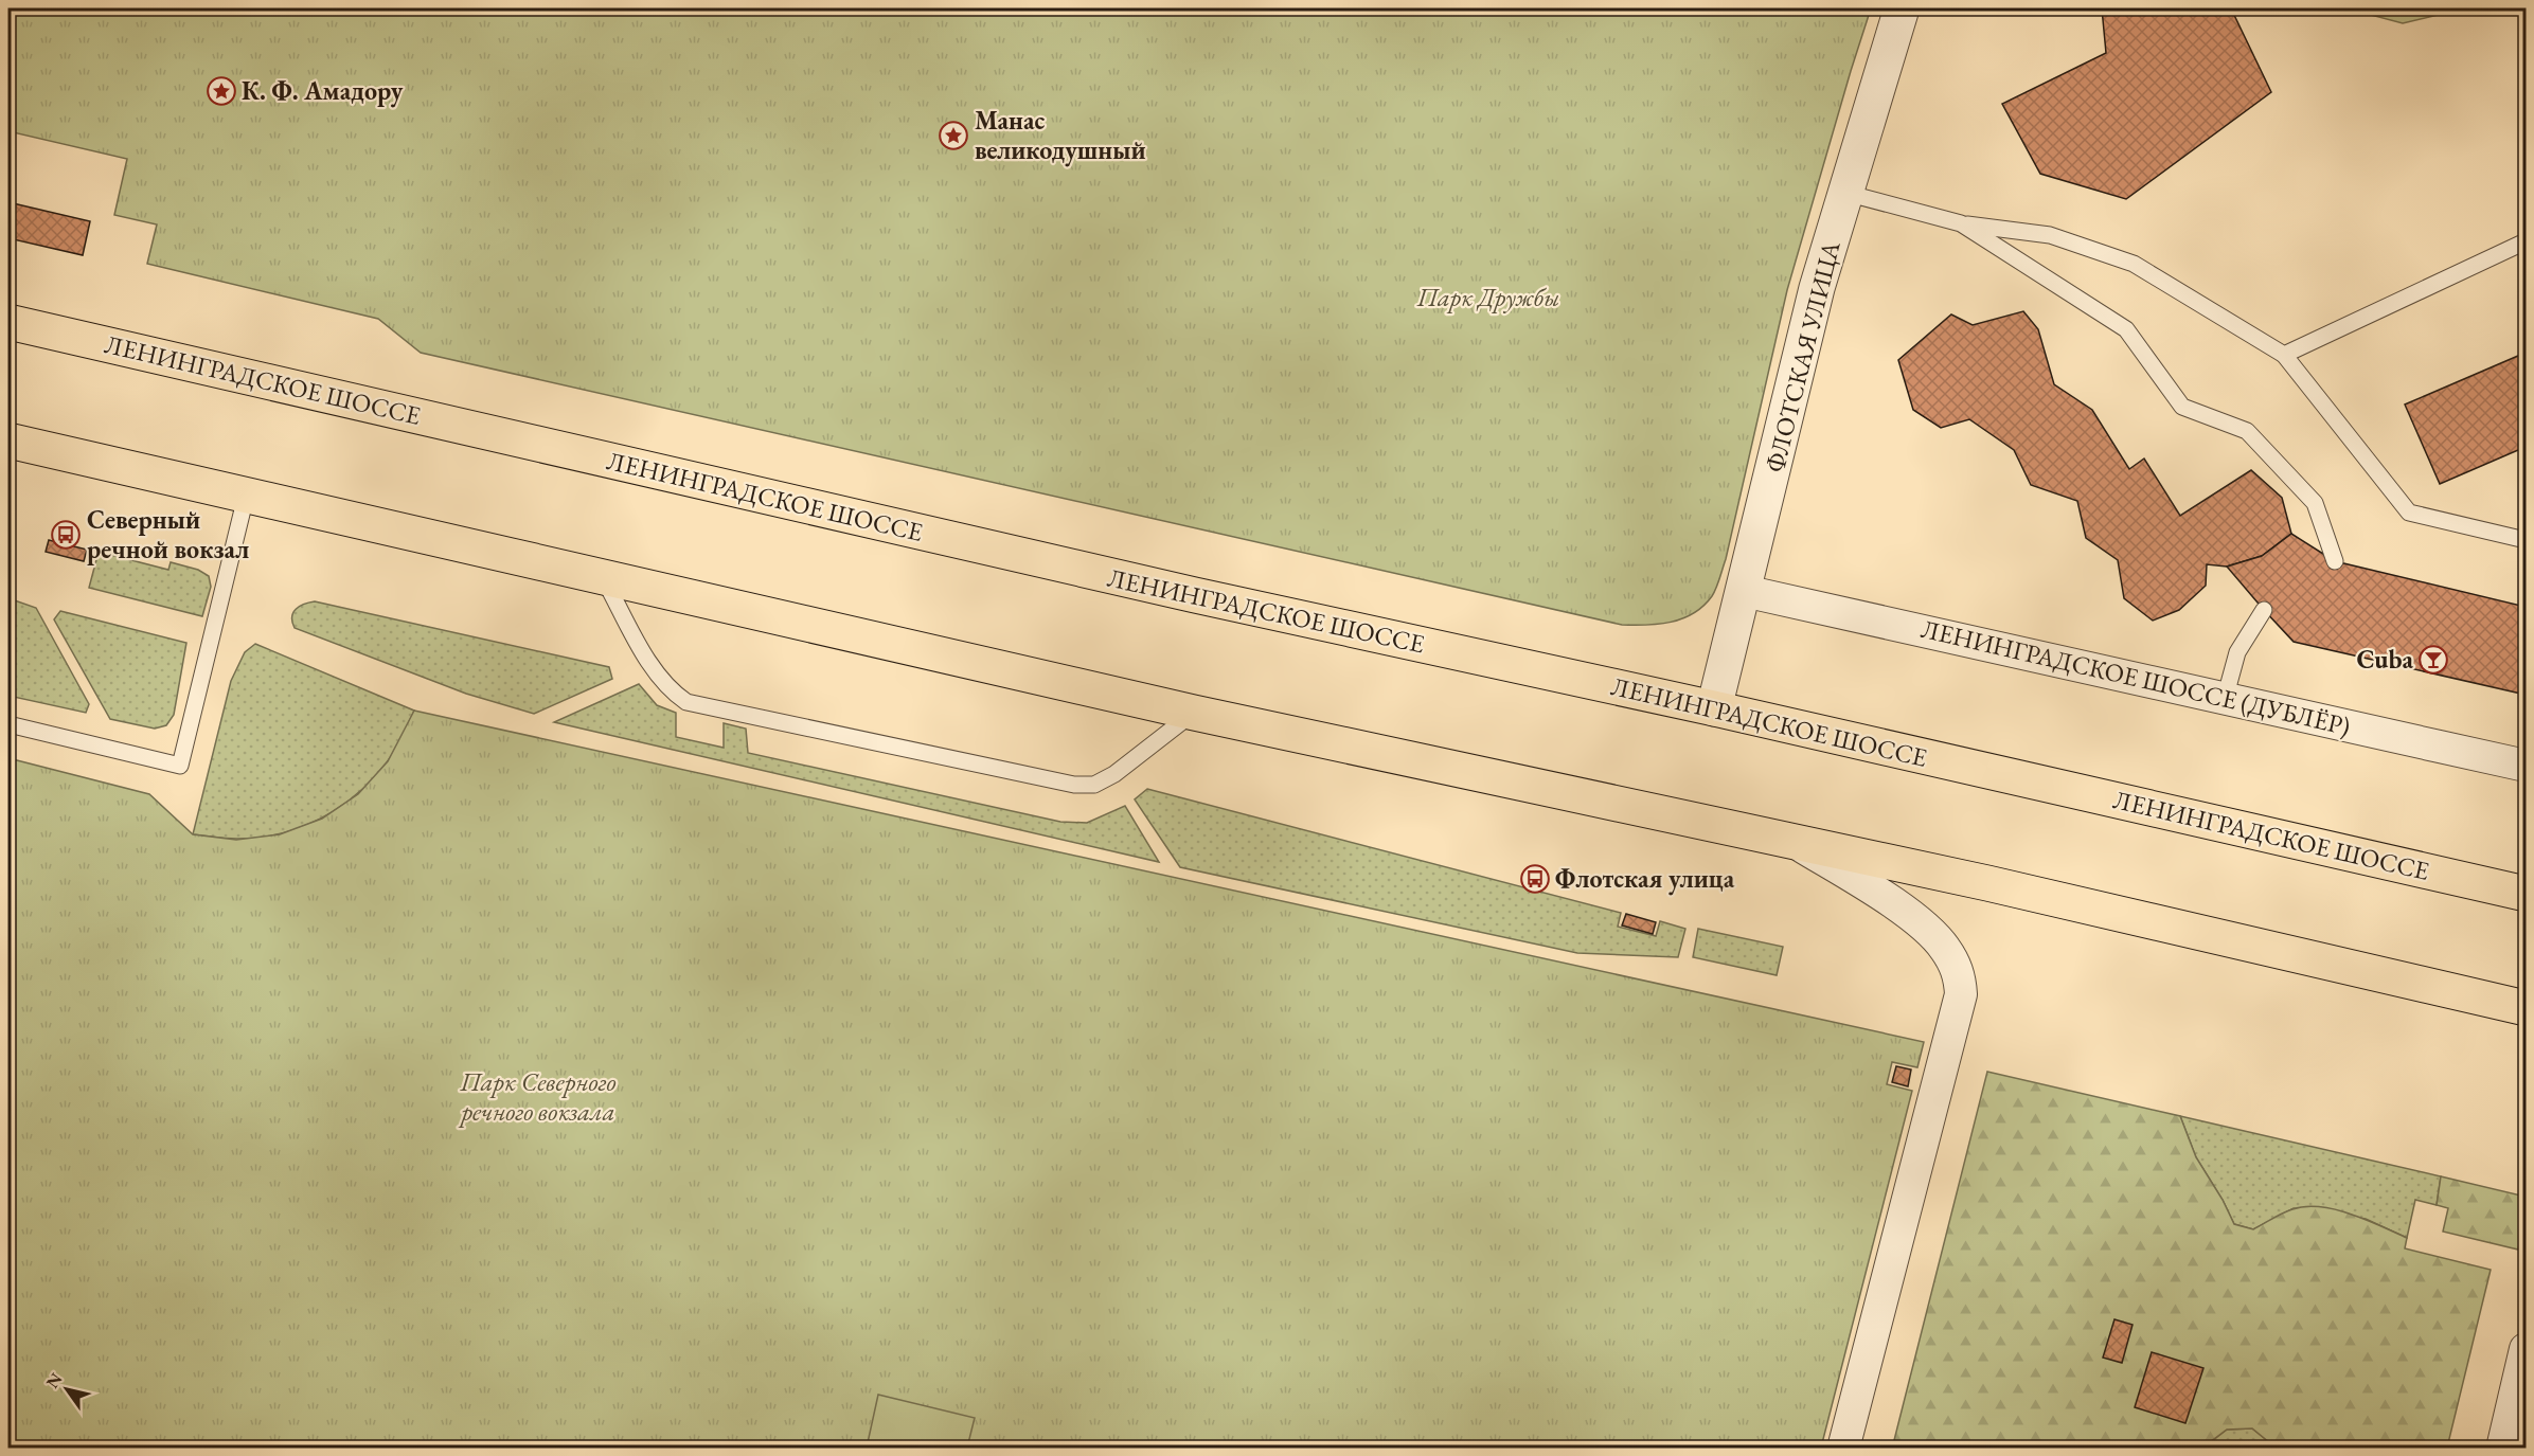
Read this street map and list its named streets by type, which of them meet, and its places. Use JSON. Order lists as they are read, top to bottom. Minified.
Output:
{"streets":{"main road":["ЛЕНИНГРАДСКОЕ ШОССЕ"],"street":["ФЛОТСКАЯ УЛИЦА","ЛЕНИНГРАДСКОЕ ШОССЕ (ДУБЛЁР)"]},"crossings":[["ФЛОТСКАЯ УЛИЦА","ЛЕНИНГРАДСКОЕ ШОССЕ"],["ФЛОТСКАЯ УЛИЦА","ЛЕНИНГРАДСКОЕ ШОССЕ (ДУБЛЁР)"]],"parks":["Парк Дружбы","Парк Северного речного вокзала"],"places":{"place":["К. Ф. Амадору","Манас великодушный"],"bus stop":["Северный речной вокзал","Флотская улица"],"bar":["Cuba"]},"north":"top left"}
